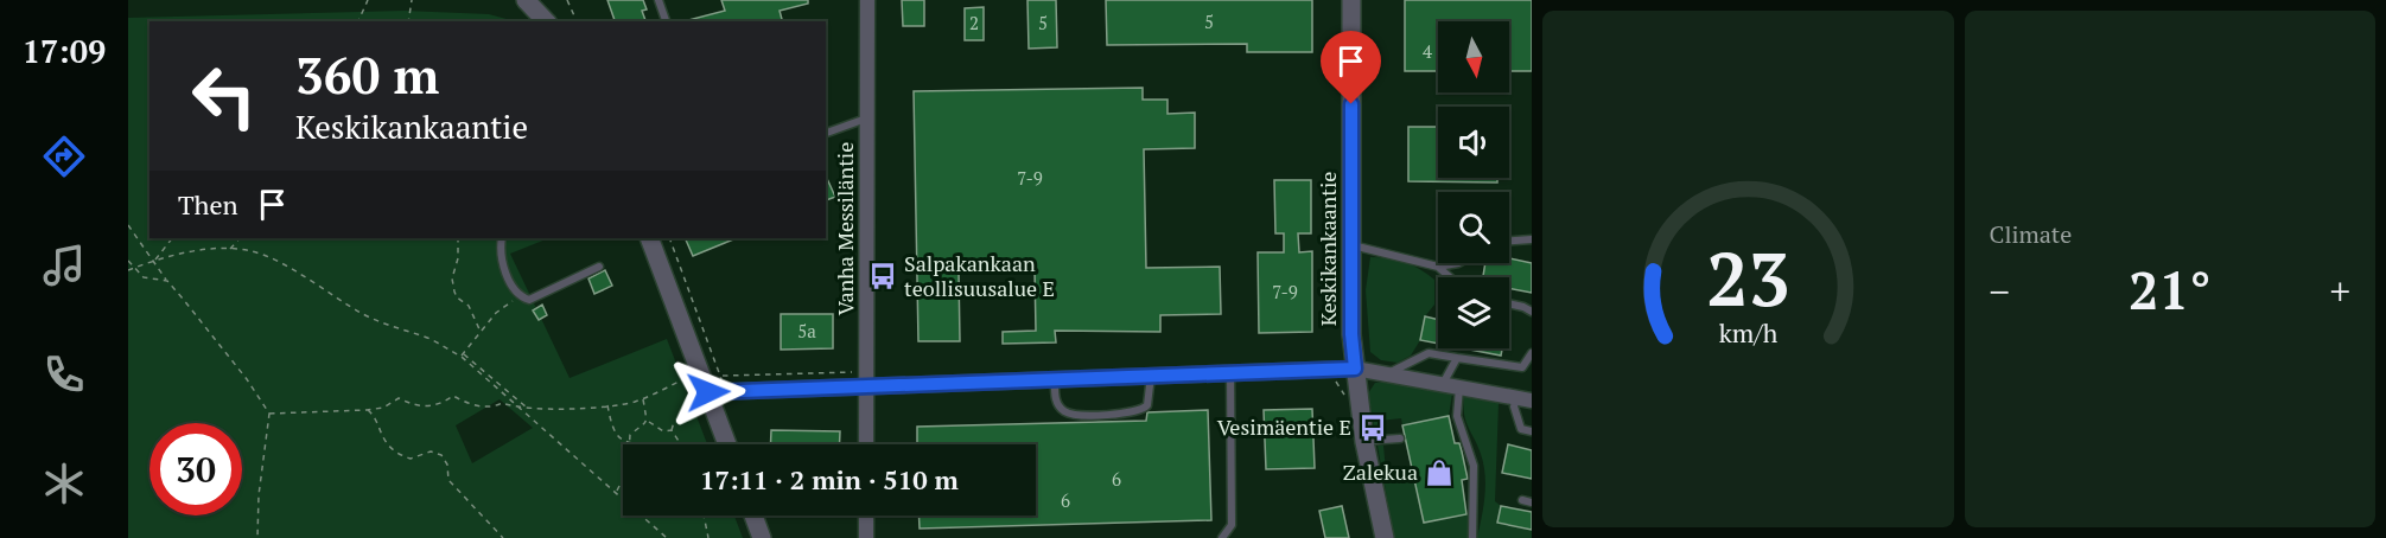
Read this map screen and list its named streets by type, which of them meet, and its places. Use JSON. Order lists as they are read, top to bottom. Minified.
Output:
{"streets":{"street":["Vanha Messiläntie","Keskikankaantie"]},"places":{"bus stop":["Salpakankaan teollisuusalue E","Vesimäentie E"],"shop":["Zalekua"]},"house_numbers":["5","2","5","4","7-9","7-9","5a","6","6"],"north":"bottom","page":{"tabs":"17:09","tile":"Climate","turn":["360 m","Keskikankaantie"],"then":"Then","heat":["−","21°","+"],"limit":"30","trip":"17:11 · 2 min · 510 m","gauge":["23","km/h"]}}
